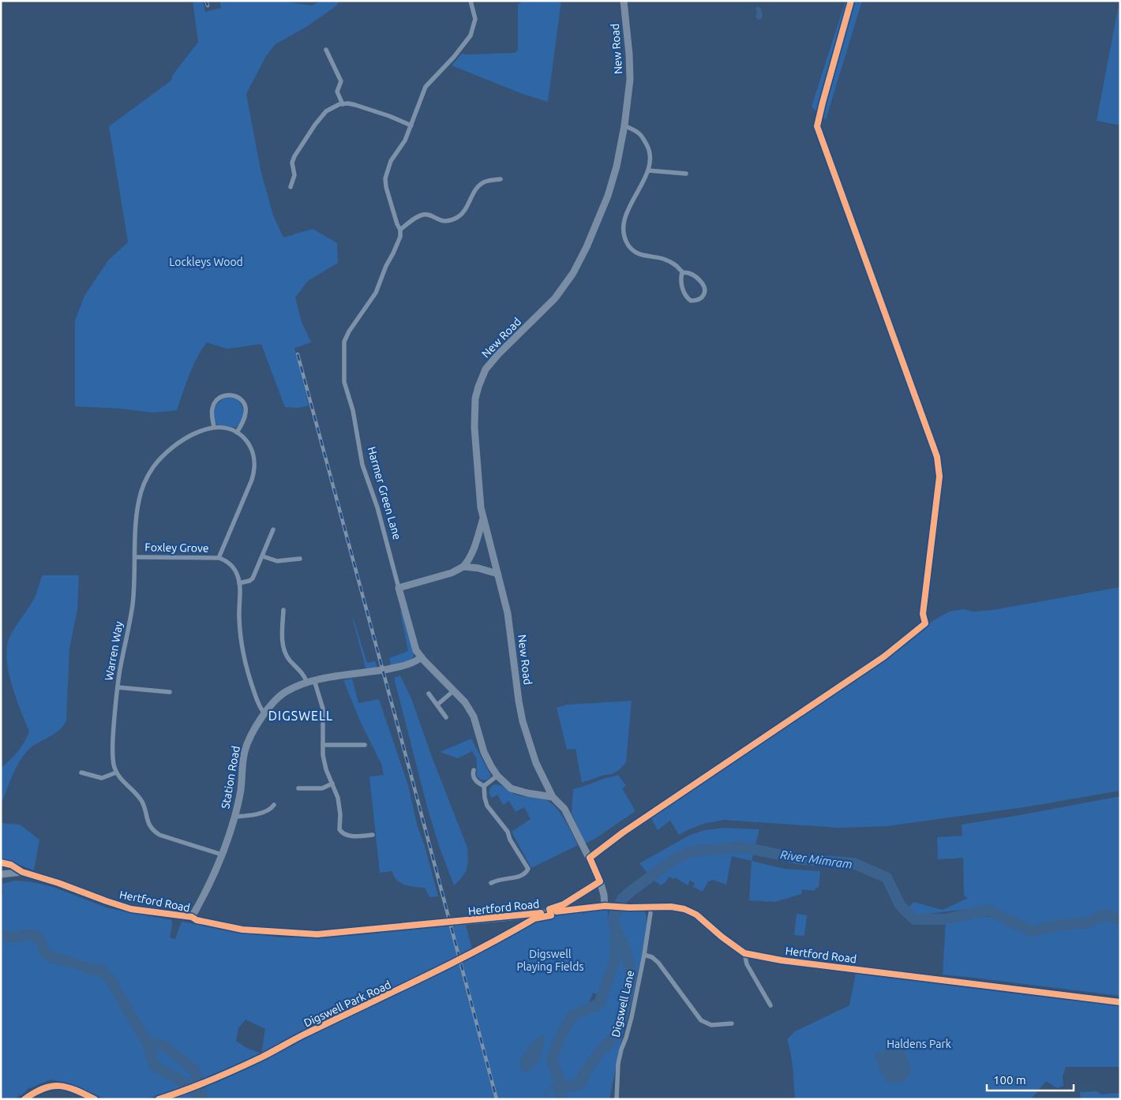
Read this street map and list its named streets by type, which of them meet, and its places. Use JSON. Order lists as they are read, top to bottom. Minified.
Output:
{"streets":{"street":["New Road","Harmer Green Lane","Foxley Grove","Warren Way","Station Road","Hertford Road","Digswell Park Road","Digswell Lane"]},"crossings":[["New Road","Harmer Green Lane"],["Harmer Green Lane","Station Road"],["Foxley Grove","Warren Way"],["Station Road","Hertford Road"],["Hertford Road","Digswell Park Road"]],"districts":["DIGSWELL"],"water":["River Mimram"],"parks":["Lockleys Wood","Digswell Playing Fields","Haldens Park"],"scale_bar":"100 m"}
